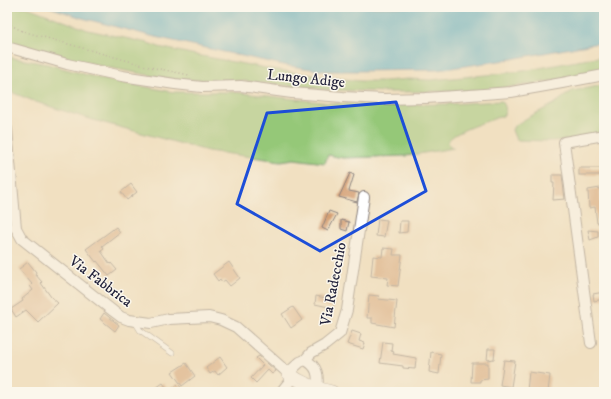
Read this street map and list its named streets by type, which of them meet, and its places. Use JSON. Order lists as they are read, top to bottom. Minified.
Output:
{"streets":{"street":["Lungo Adige","Via Fabbrica","Via Radecchio"]},"crossings":[["Via Fabbrica","Via Radecchio"]]}
